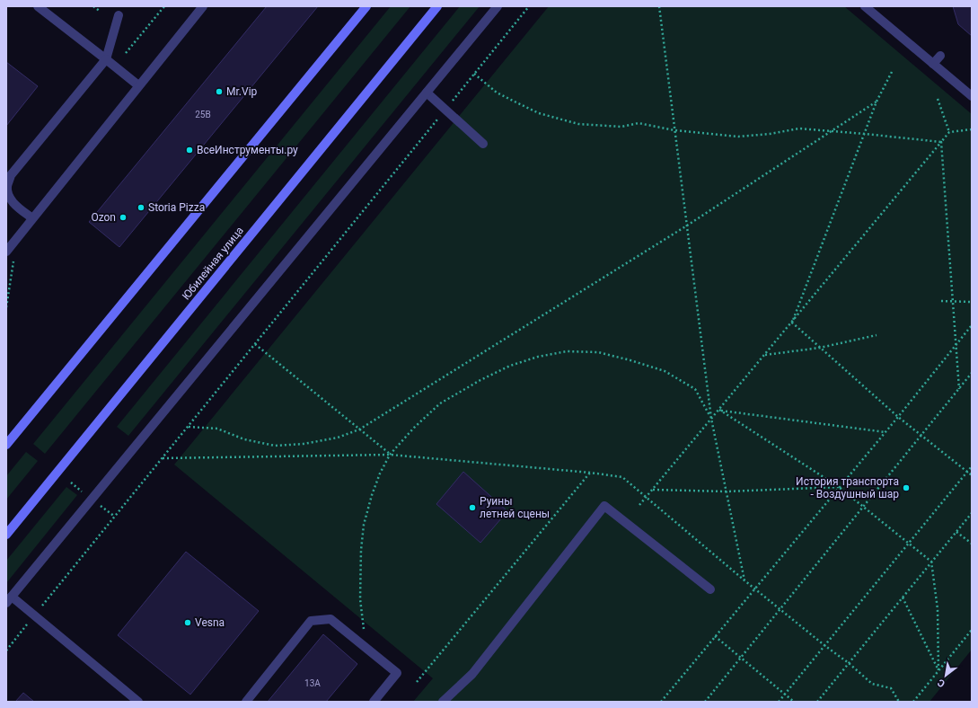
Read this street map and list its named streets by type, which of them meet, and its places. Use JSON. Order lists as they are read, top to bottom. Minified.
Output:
{"streets":{"main road":["Юбилейная улица"]},"places":["Mr.Vip","ВсеИнструменты.ру","Storia Pizza","Ozon","История транспорта - Воздушный шар","Руины летней сцены","Vesna"],"house_numbers":["25В","13А"],"north":"bottom left"}
